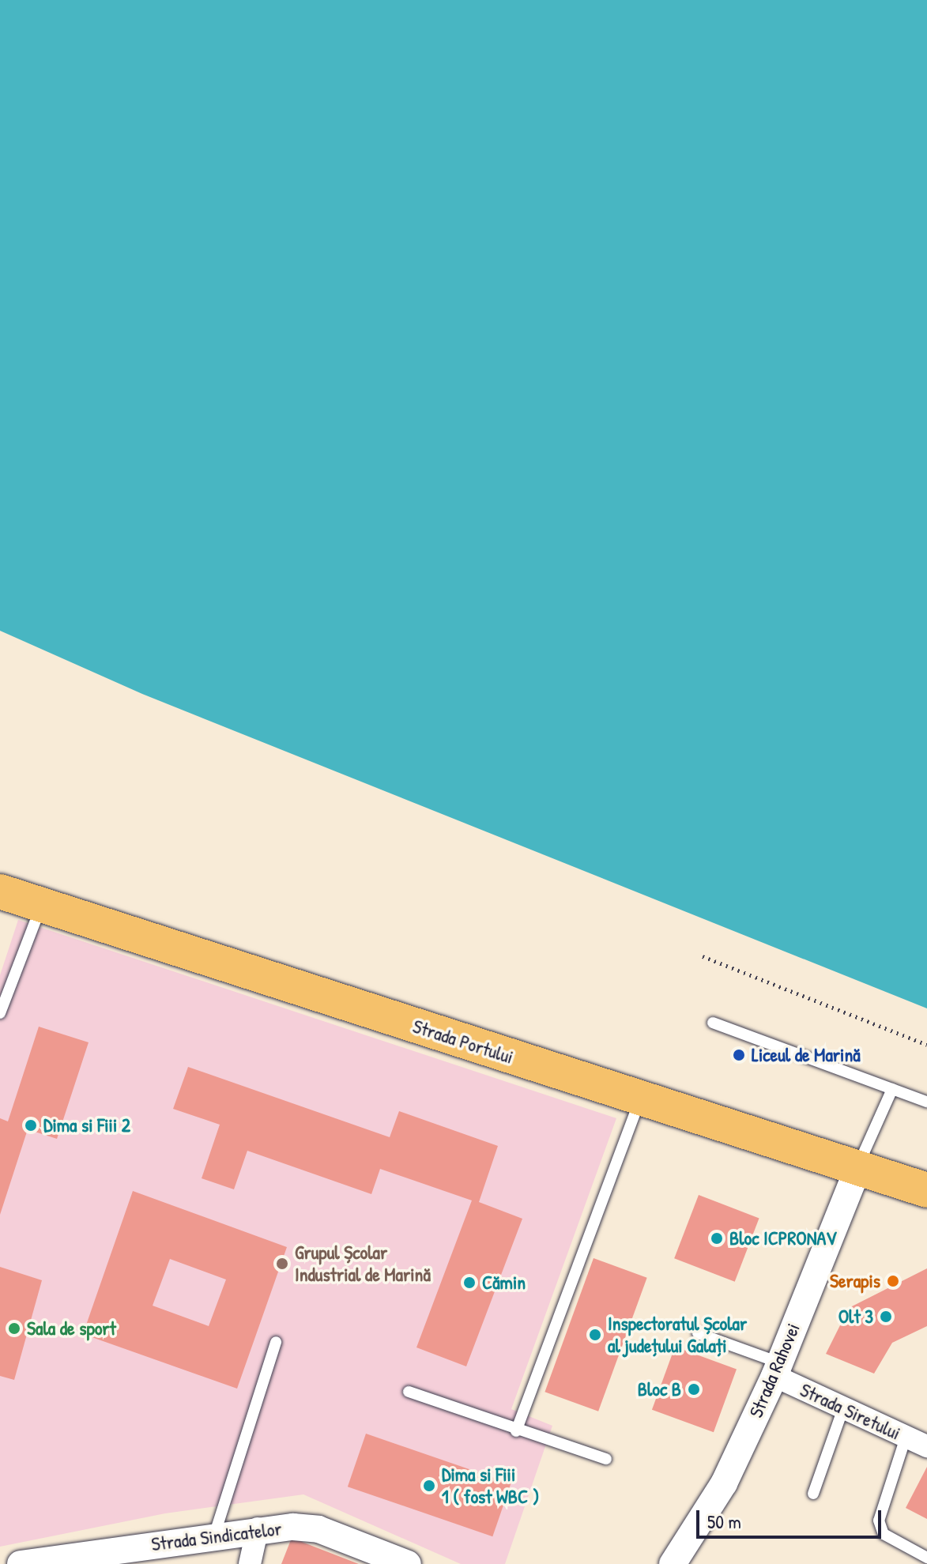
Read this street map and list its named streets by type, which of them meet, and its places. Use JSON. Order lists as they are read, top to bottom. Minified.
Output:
{"streets":{"main road":["Strada Portului"],"street":["Strada Rahovei","Strada Siretului","Strada Sindicatelor"]},"crossings":[["Strada Portului","Strada Rahovei"],["Strada Rahovei","Strada Siretului"]],"places":["Liceul de Marină","Dima si Fiii 2","Bloc ICPRONAV","Grupul Școlar Industrial de Marină","Serapis","Cămin","Olt 3","Sala de sport","Inspectoratul Școlar al județului Galați","Bloc B","Dima si Fiii 1 ( fost WBC )"],"scale_bar":"50 m"}
